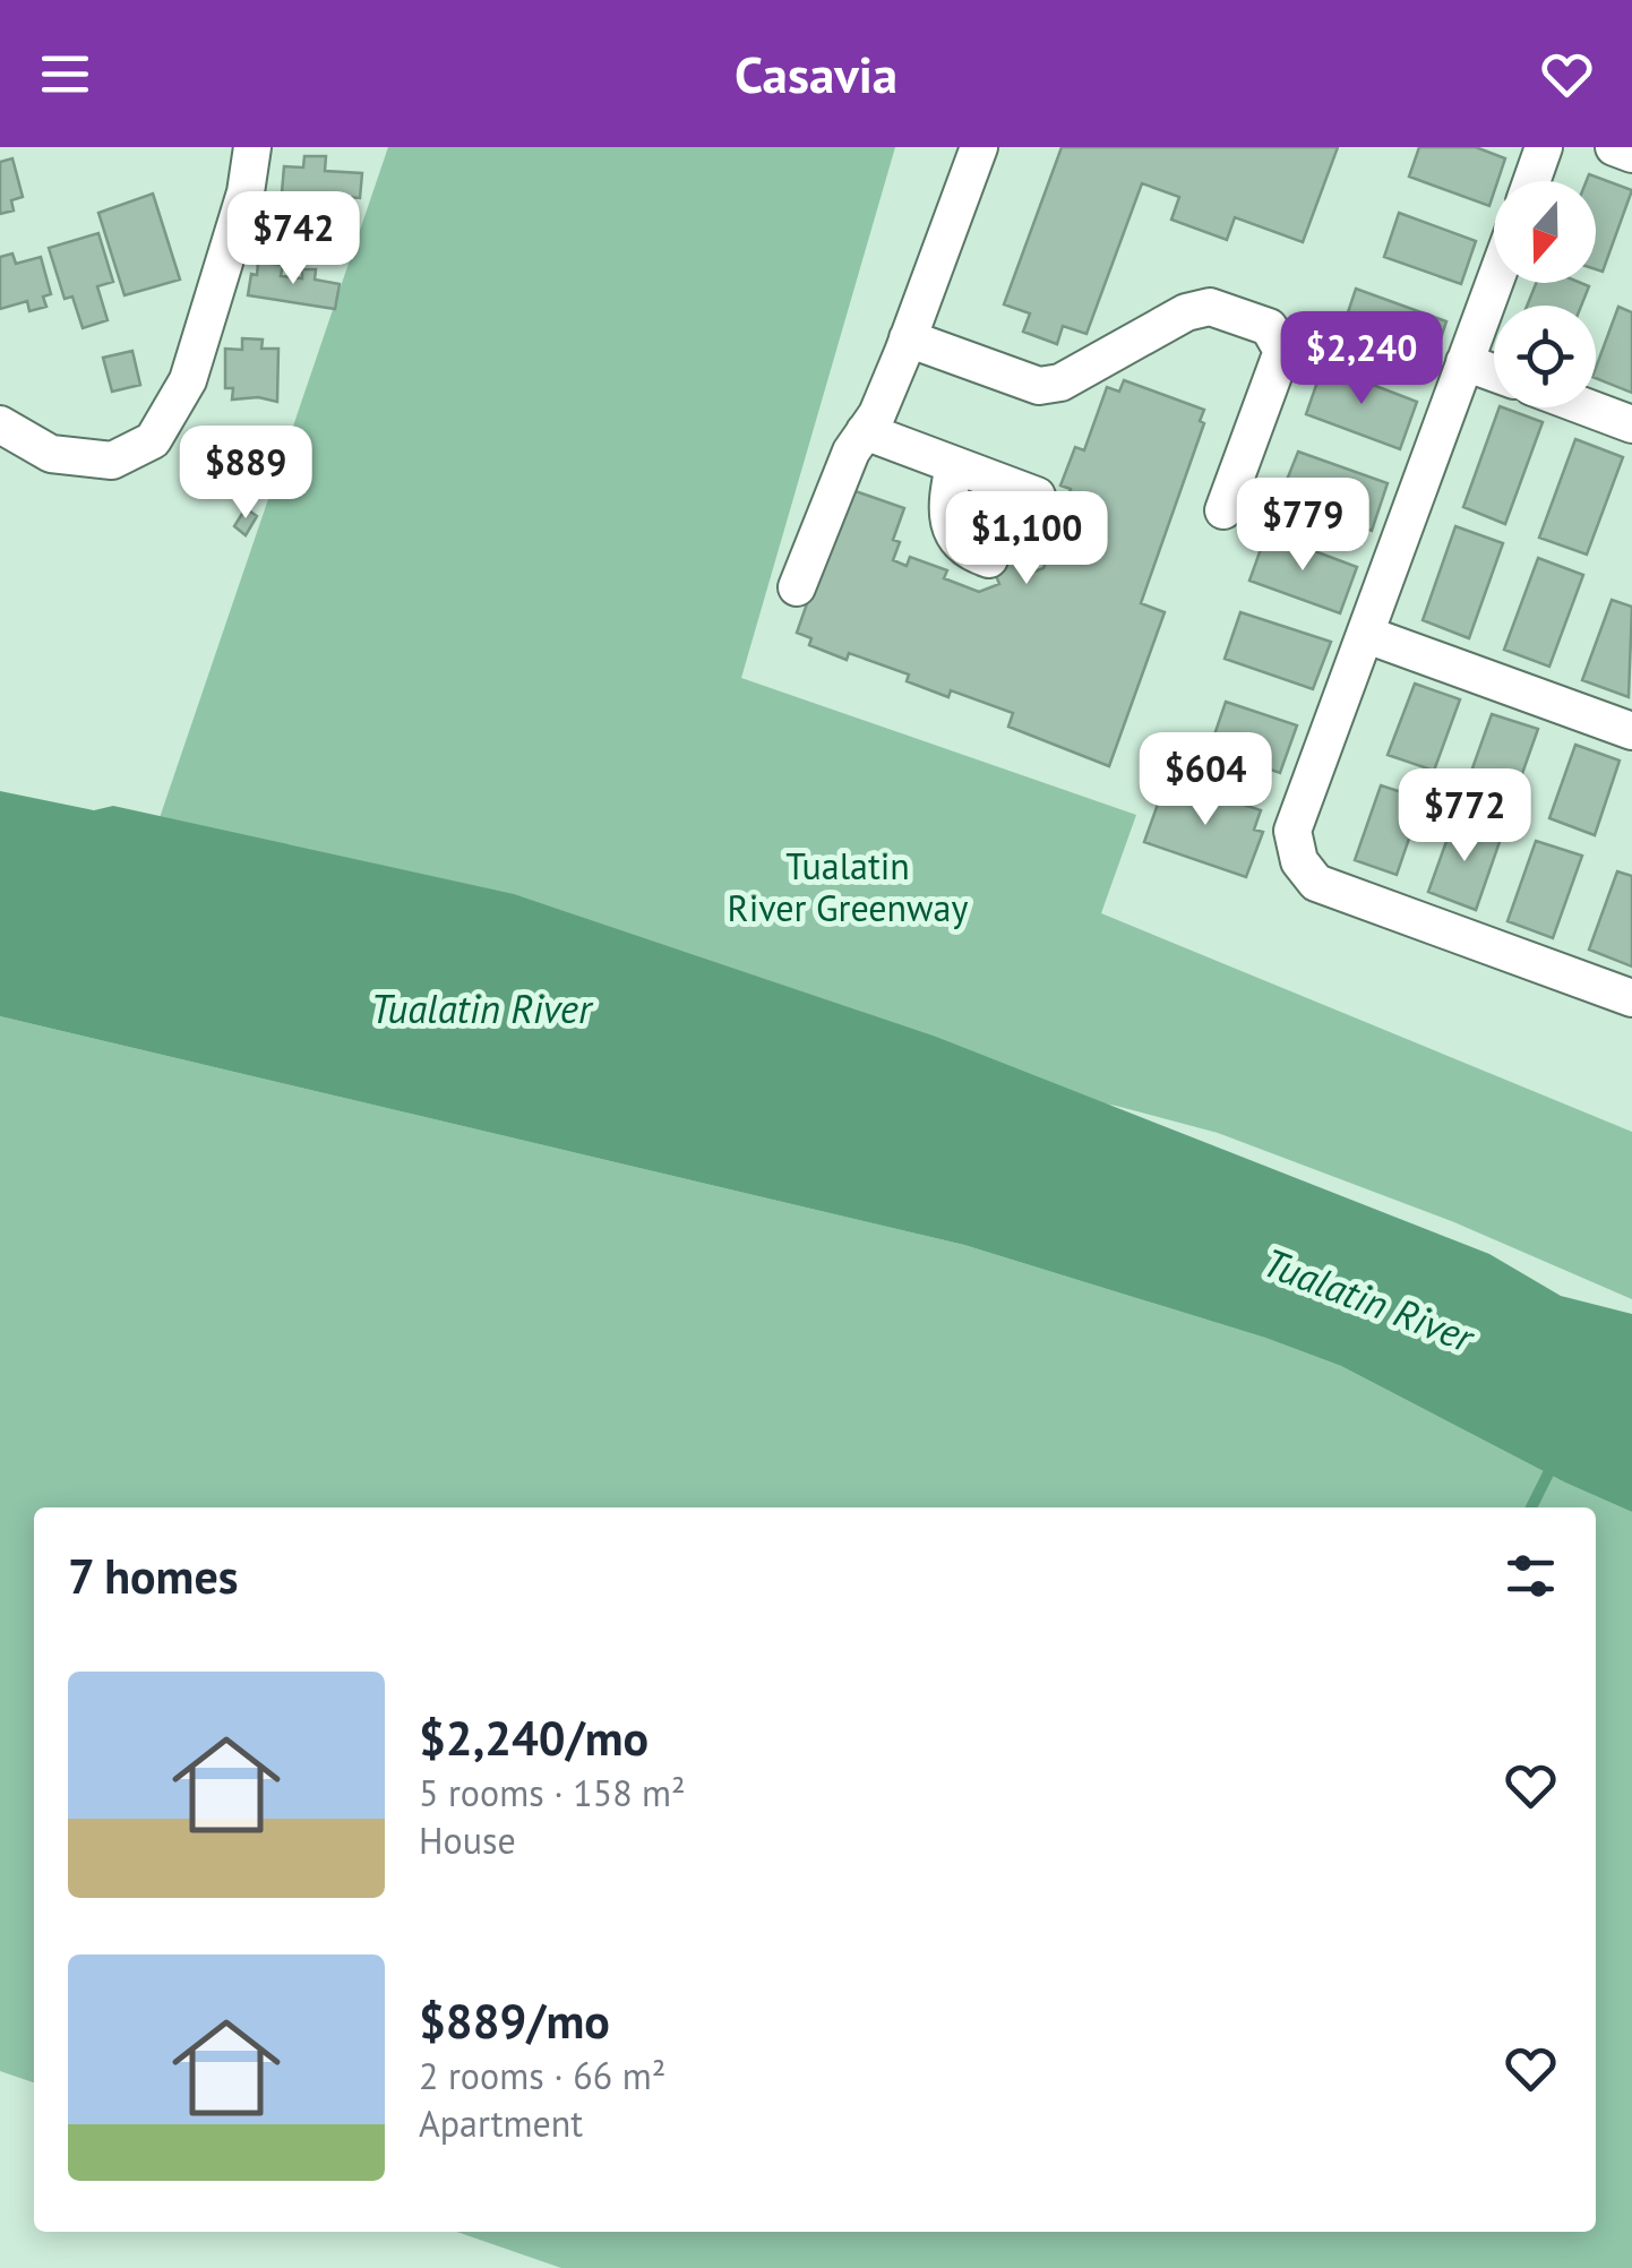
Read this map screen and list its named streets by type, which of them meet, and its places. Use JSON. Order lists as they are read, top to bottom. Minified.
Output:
{"water":["Tualatin River"],"parks":["Tualatin River Greenway"],"north":"bottom","page":{"header":"Casavia","price":["$742","$2,240","$889","$779","$1,100","$604","$772"],"heading":"7 homes","list":[{"name":"$2,240/mo","note":"5 rooms · 158 m² · House"},{"name":"$889/mo","note":"2 rooms · 66 m² · Apartment"}]}}
